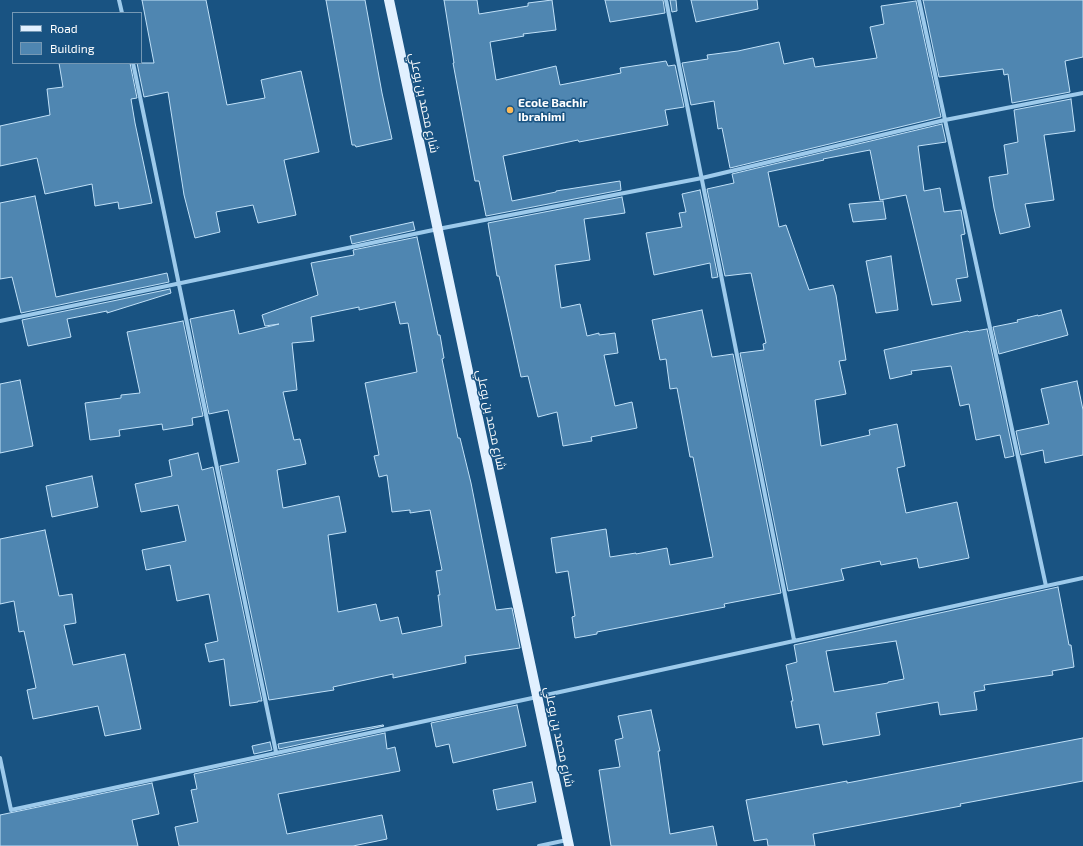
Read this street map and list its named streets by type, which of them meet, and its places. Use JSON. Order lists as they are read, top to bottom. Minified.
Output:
{"streets":{"main road":["شارع محمد بن بوعلي"]},"places":["Ecole Bachir Ibrahimi"],"legend":["Road","Building"]}
